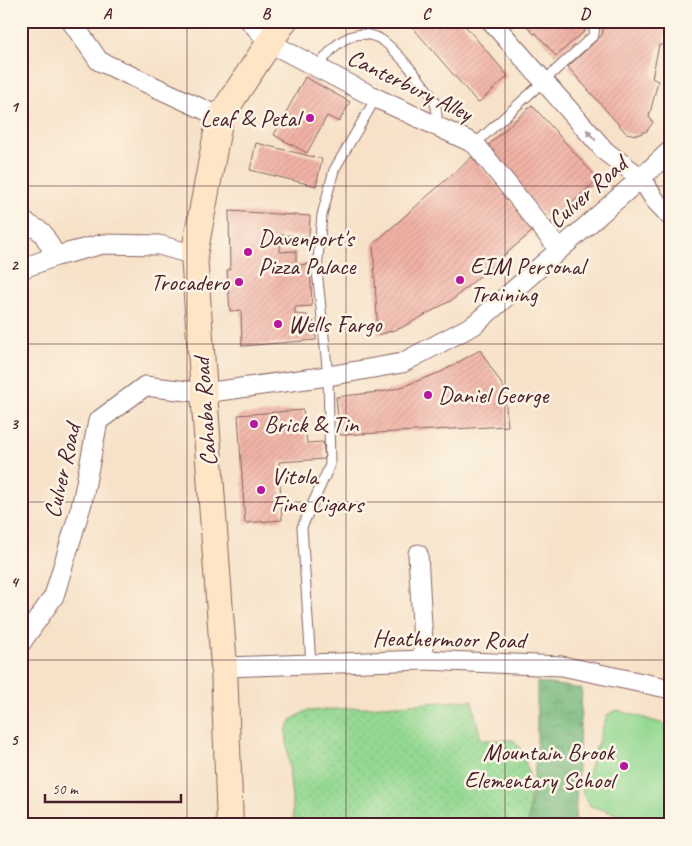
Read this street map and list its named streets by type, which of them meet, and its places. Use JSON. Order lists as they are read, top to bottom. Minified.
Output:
{"streets":{"street":["Canterbury Alley","Culver Road","Cahaba Road","Heathermoor Road"]},"crossings":[["Canterbury Alley","Cahaba Road"],["Culver Road","Cahaba Road"],["Cahaba Road","Heathermoor Road"]],"places":["Leaf & Petal","Davenport's Pizza Palace","EIM Personal Training","Trocadero","Wells Fargo","Daniel George","Brick & Tin","Vitola Fine Cigars","Mountain Brook Elementary School"],"scale_bar":"50 m","grid":{"columns":["A","B","C","D"],"rows":["1","2","3","4","5"]}}
